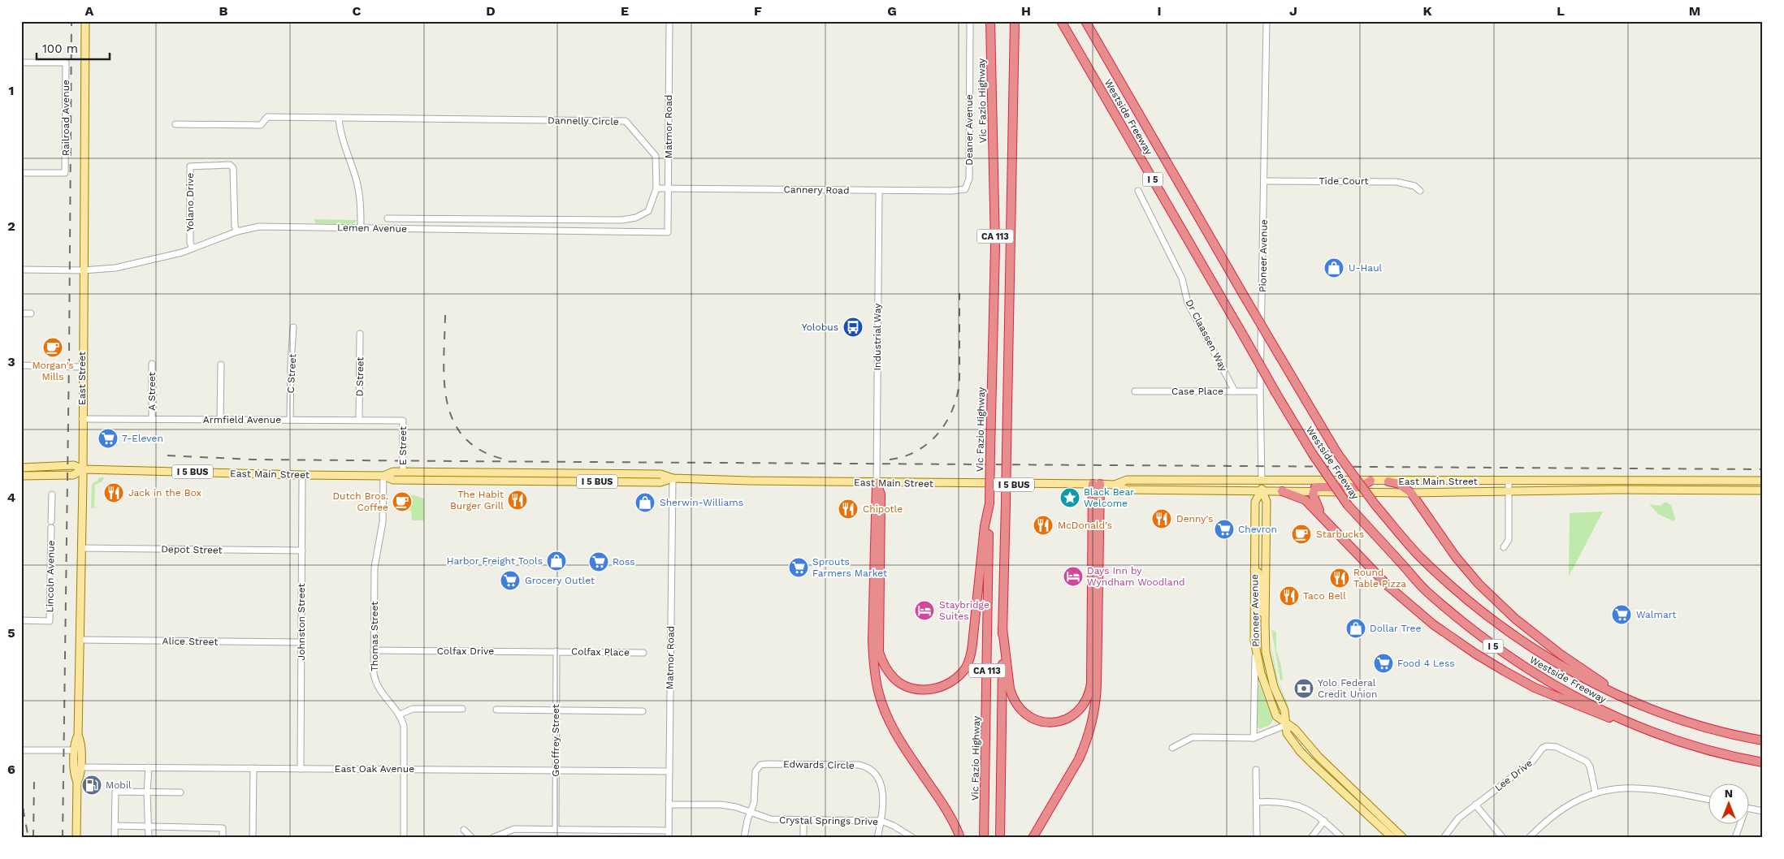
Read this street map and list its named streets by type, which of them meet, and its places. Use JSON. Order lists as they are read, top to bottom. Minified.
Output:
{"streets":{"highway":["Vic Fazio Highway","Westside Freeway","I 5","CA 113"],"main road":["Pioneer Avenue","East Street","I 5 BUS","East Main Street"],"street":["Railroad Avenue","Dannelly Circle","Matmor Road","Deaner Avenue","Tide Court","Cannery Road","Yolano Drive","Lemen Avenue","Dr Claassen Way","Industrial Way","C Street","D Street","A Street","Case Place","Armfield Avenue","E Street","Depot Street","Lincoln Avenue","Johnston Street","Thomas Street","Alice Street","Colfax Drive","Colfax Place","Geoffrey Street","Edwards Circle","East Oak Avenue","Lee Drive","Crystal Springs Drive"]},"crossings":[["Dannelly Circle","Cannery Road"],["Matmor Road","Cannery Road"],["Matmor Road","Lemen Avenue"],["Matmor Road","East Main Street"],["Matmor Road","East Oak Avenue"],["Matmor Road","Crystal Springs Drive"],["Deaner Avenue","Cannery Road"],["Tide Court","Pioneer Avenue"],["Cannery Road","Industrial Way"],["Yolano Drive","Lemen Avenue"],["Lemen Avenue","East Street"],["Pioneer Avenue","Case Place"],["Pioneer Avenue","East Main Street"],["Dr Claassen Way","Case Place"],["Industrial Way","East Main Street"],["C Street","Armfield Avenue"],["D Street","Armfield Avenue"],["East Street","Armfield Avenue"],["East Street","I 5 BUS"],["East Street","East Main Street"],["East Street","Depot Street"],["East Street","Alice Street"],["East Street","East Oak Avenue"],["A Street","Armfield Avenue"],["Armfield Avenue","E Street"],["E Street","East Main Street"],["I 5 BUS","East Main Street"],["East Main Street","Johnston Street"],["East Main Street","Thomas Street"],["Depot Street","Johnston Street"],["Johnston Street","Alice Street"],["Johnston Street","East Oak Avenue"],["Thomas Street","Colfax Drive"],["Thomas Street","East Oak Avenue"],["Colfax Drive","Colfax Place"],["Colfax Drive","Geoffrey Street"],["Colfax Place","Geoffrey Street"],["Geoffrey Street","East Oak Avenue"],["Edwards Circle","Crystal Springs Drive"]],"places":{"shop":["U-Haul","Sherwin-Williams","Harbor Freight Tools","Dollar Tree"],"bus stop":["Yolobus"],"cafe":["Morgan's Mills","Dutch Bros. Coffee","Starbucks"],"supermarket":["7-Eleven","Chevron","Ross","Sprouts Farmers Market","Grocery Outlet","Walmart","Food 4 Less"],"restaurant":["Jack in the Box","The Habit Burger Grill","Chipotle","Denny's","McDonald's","Round Table Pizza","Taco Bell"],"place":["Black Bear Welcome"],"hotel":["Days Inn by Wyndham Woodland","Staybridge Suites"],"bank":["Yolo Federal Credit Union"],"fuel station":["Mobil"]},"scale_bar":"100 m","north":"top","grid":{"columns":["A","B","C","D","E","F","G","H","I","J","K","L","M"],"rows":["1","2","3","4","5","6"]}}
